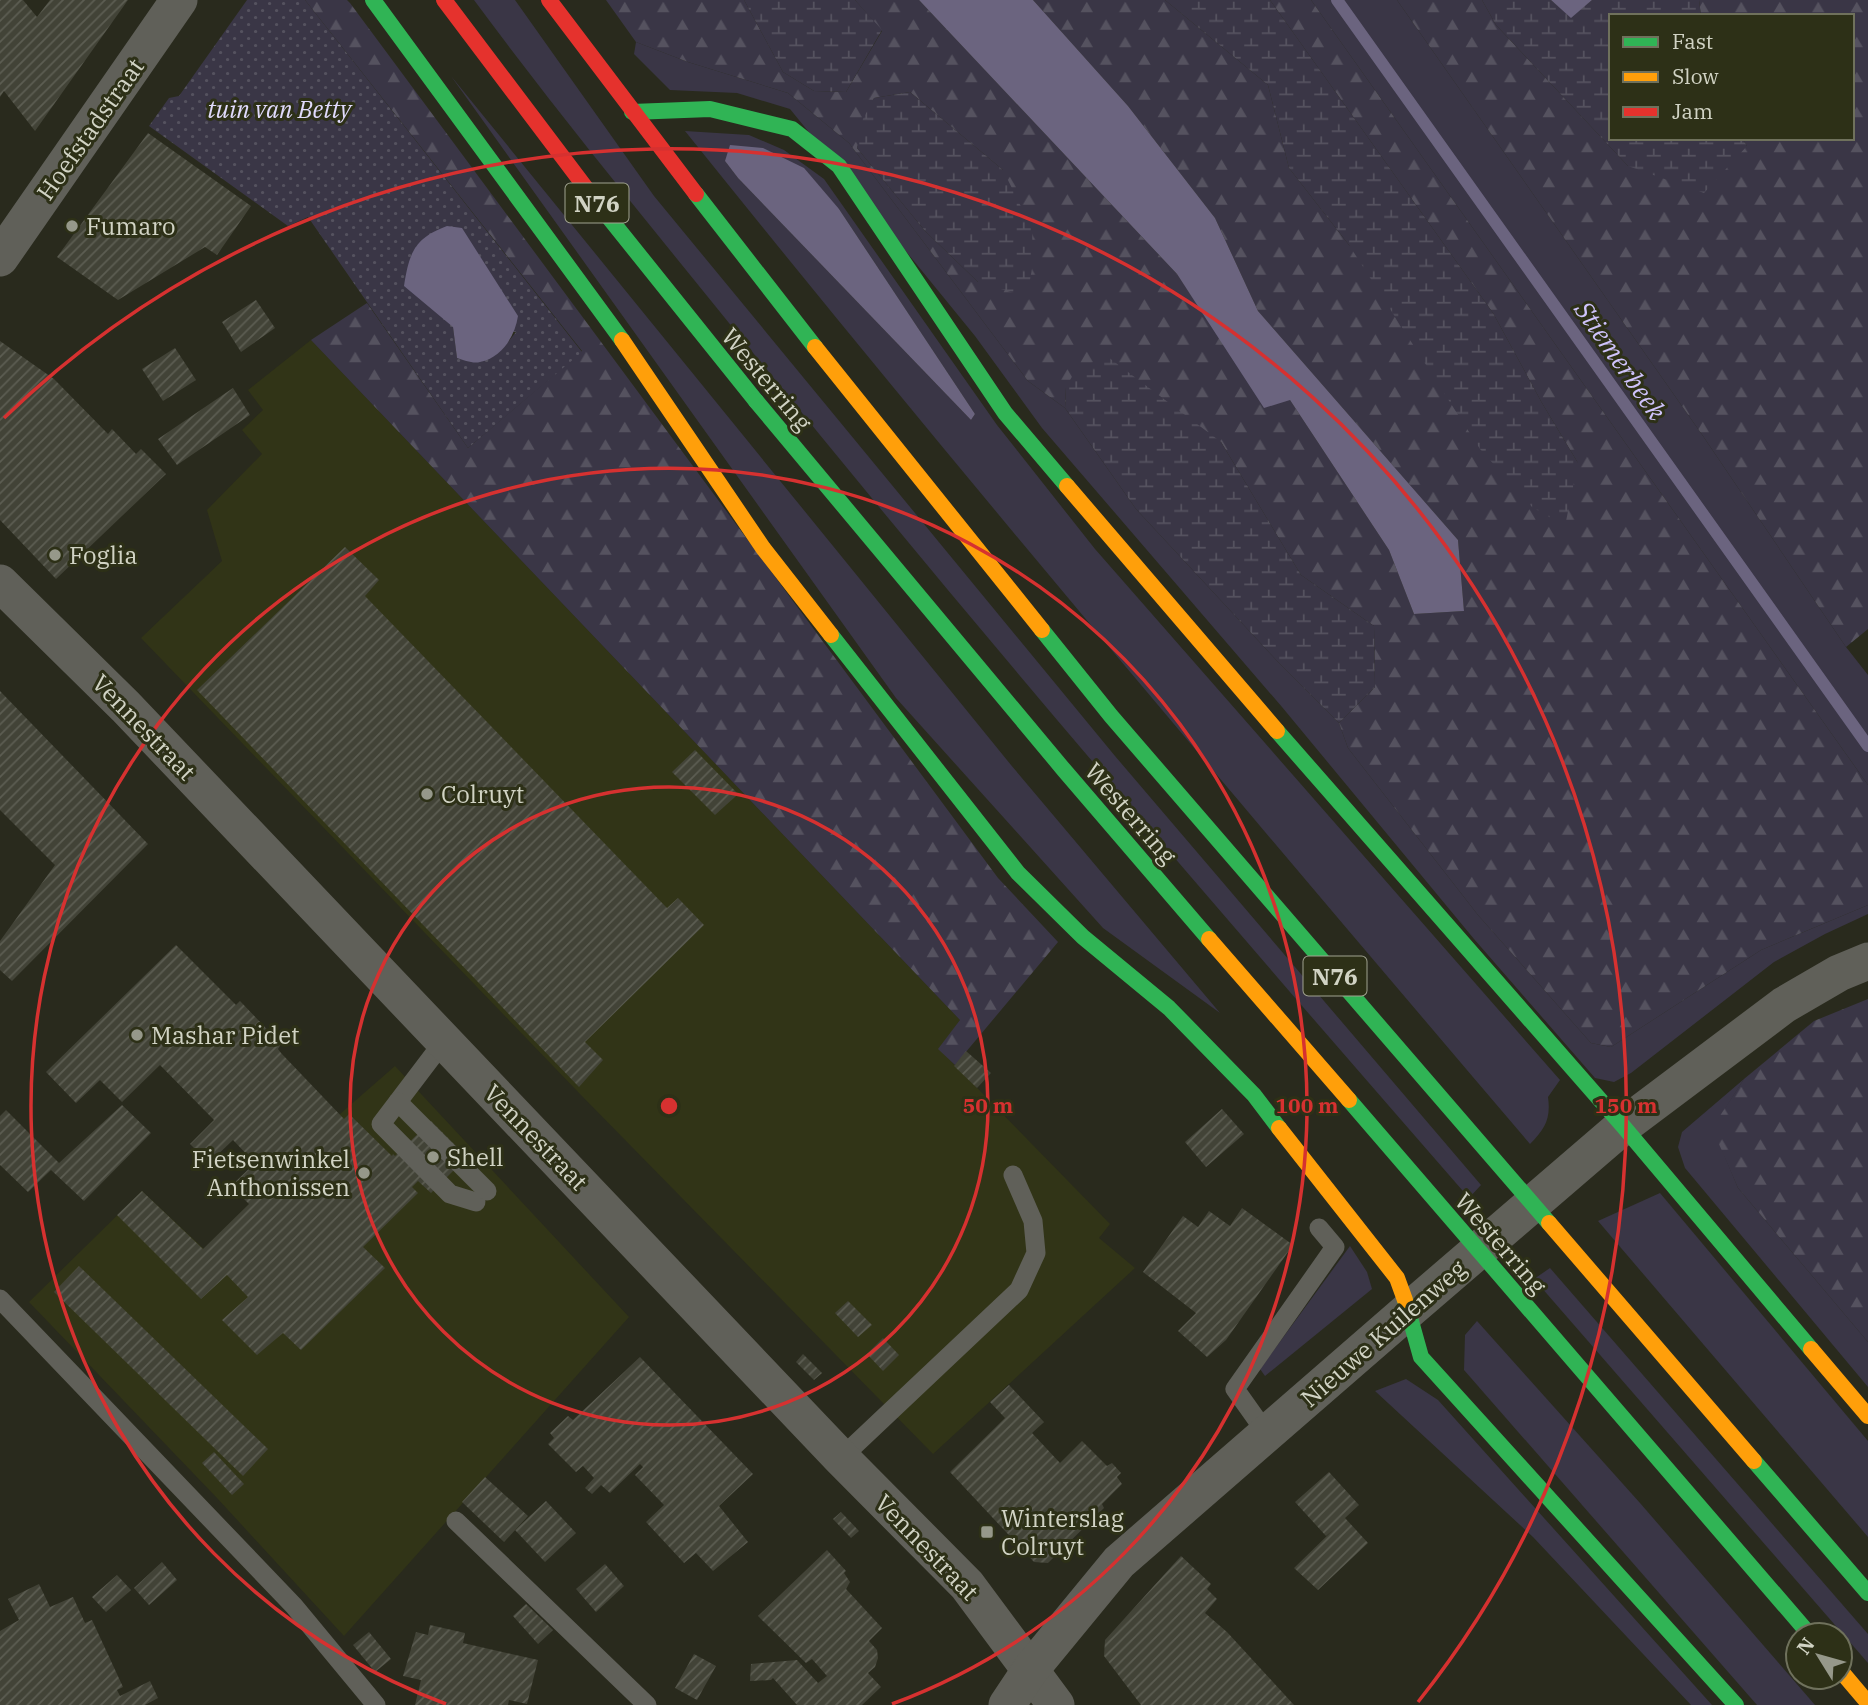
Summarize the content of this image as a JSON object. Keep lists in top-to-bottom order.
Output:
{
  "streets": {
    "highway": ["N76", "Westerring"],
    "street": ["Hoefstadstraat", "Vennestraat", "Nieuwe Kuilenweg"]
  },
  "crossings": [
    ["Vennestraat", "Nieuwe Kuilenweg"]
  ],
  "water": ["Stiemerbeek"],
  "parks": ["tuin van Betty"],
  "places": {
    "other": [
      "Fumaro",
      "Foglia",
      "Colruyt",
      "Mashar Pidet",
      "Shell",
      "Fietsenwinkel Anthonissen"
    ],
    "transit": ["Winterslag Colruyt"]
  },
  "legend": ["Fast", "Slow", "Jam"],
  "north": "top left",
  "rings": ["50 m", "100 m", "150 m"]
}
